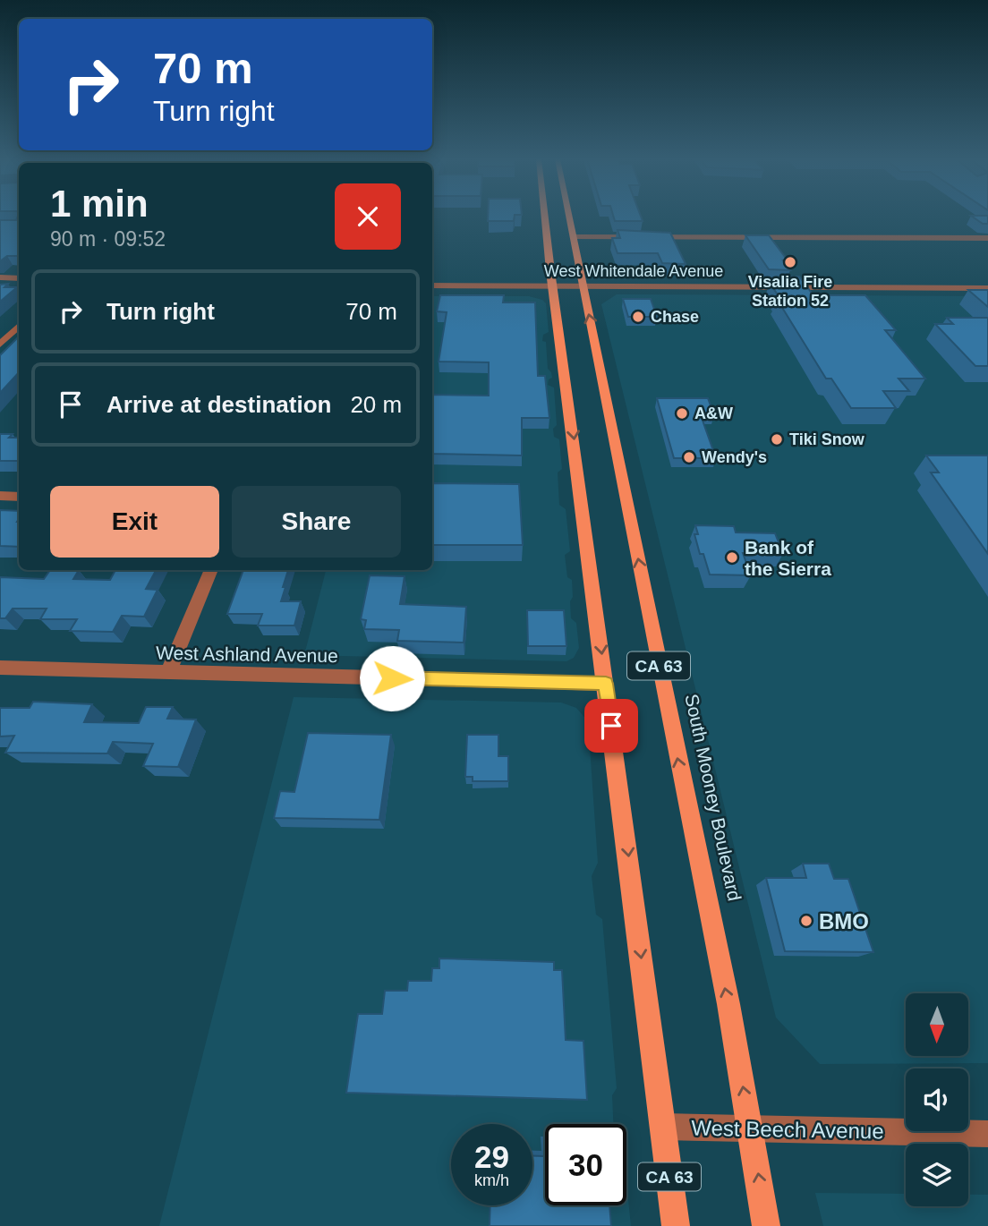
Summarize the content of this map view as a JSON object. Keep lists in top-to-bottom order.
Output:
{
  "streets": {
    "main road": ["CA 63", "South Mooney Boulevard"],
    "street": ["West Whitendale Avenue", "West Ashland Avenue", "West Beech Avenue"]
  },
  "crossings": [
    ["West Whitendale Avenue", "CA 63"],
    ["West Whitendale Avenue", "South Mooney Boulevard"],
    ["West Ashland Avenue", "CA 63"],
    ["CA 63", "West Beech Avenue"],
    ["South Mooney Boulevard", "West Beech Avenue"]
  ],
  "places": [
    "Visalia Fire Station 52",
    "Chase",
    "A&W",
    "Tiki Snow",
    "Wendy's",
    "Bank of the Sierra",
    "BMO"
  ],
  "north": "bottom",
  "page": {
    "turn": ["70 m", "Turn right"],
    "heading": ["1 min", "90 m · 09:52"],
    "list": [
      {
        "name": "Turn right",
        "value": "70 m"
      },
      {
        "name": "Arrive at destination",
        "value": "20 m"
      }
    ],
    "buttons": ["Exit", "Share"],
    "speed": "29 km/h",
    "limit": "30"
  }
}
